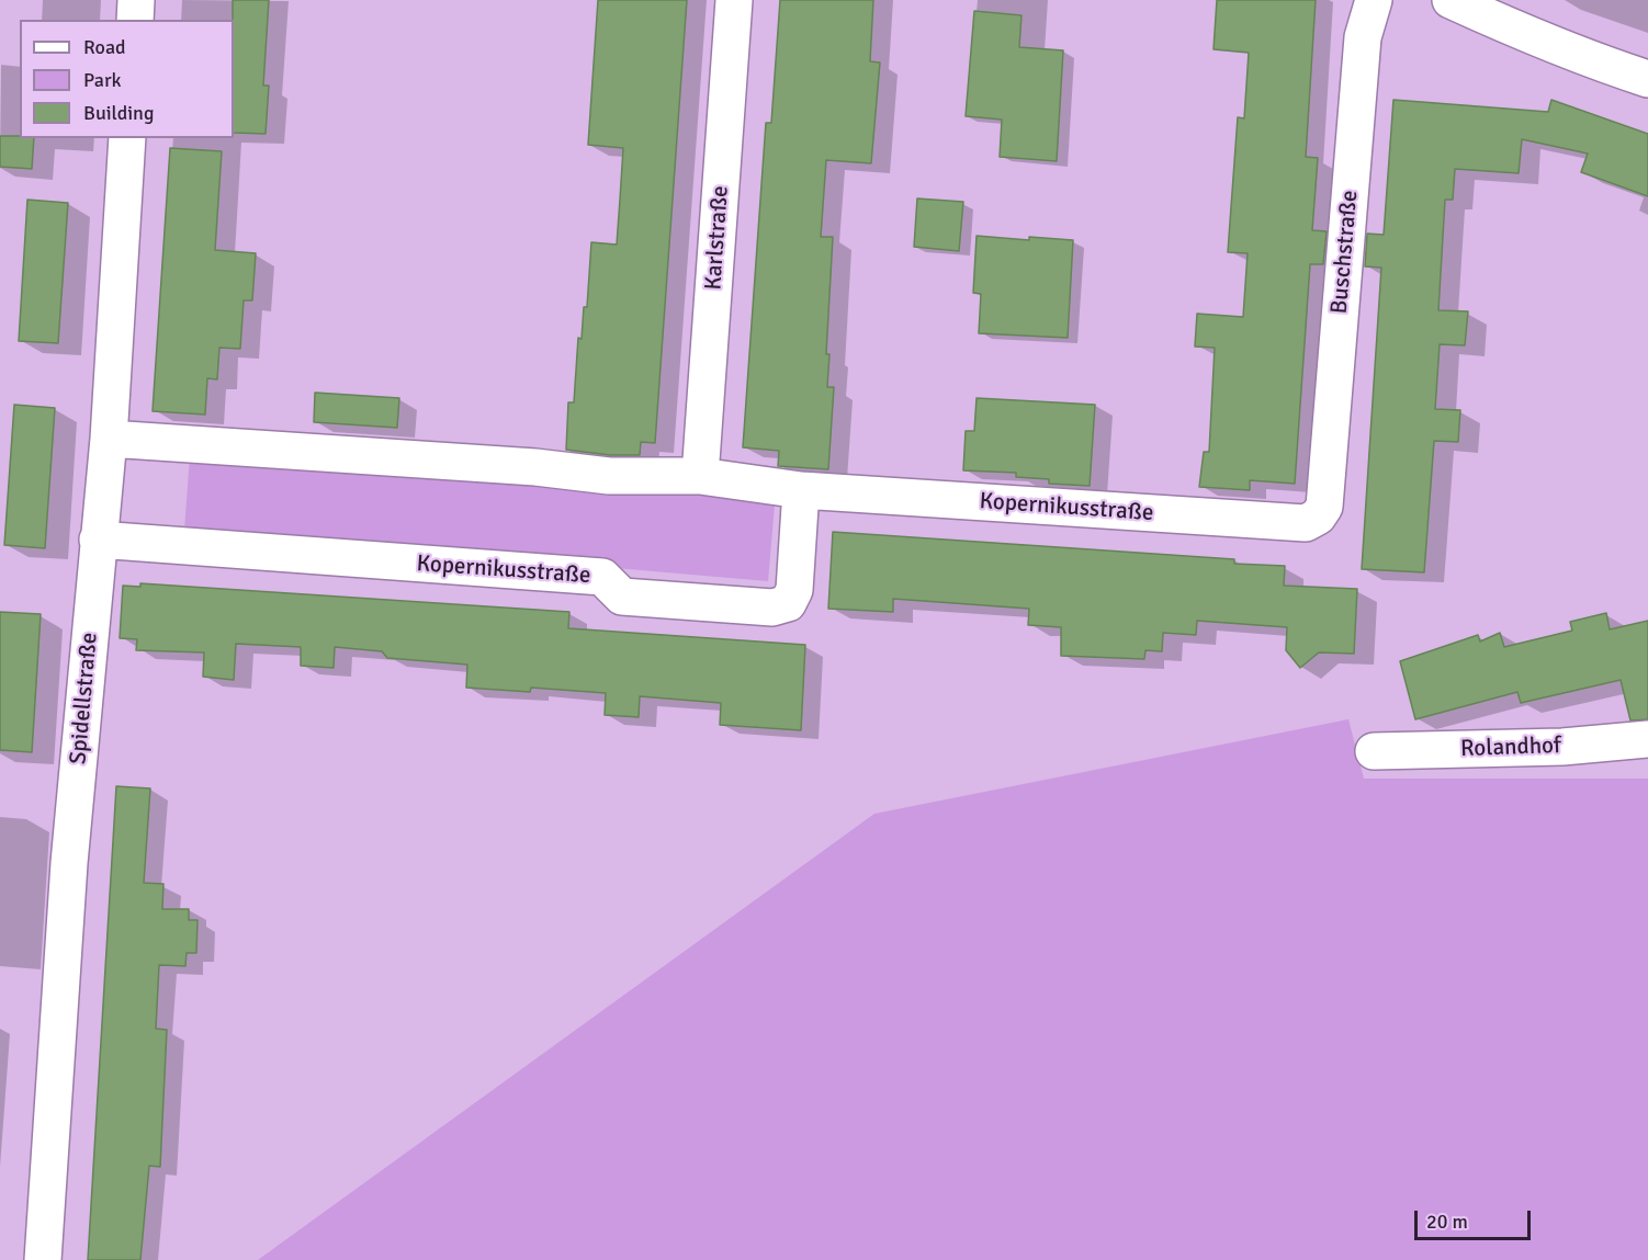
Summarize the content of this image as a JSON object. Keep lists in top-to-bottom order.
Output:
{
  "streets": {
    "street": [
      "Karlstraße",
      "Buschstraße",
      "Kopernikusstraße",
      "Spidellstraße",
      "Rolandhof"
    ]
  },
  "crossings": [
    ["Karlstraße", "Kopernikusstraße"],
    ["Buschstraße", "Kopernikusstraße"],
    ["Kopernikusstraße", "Spidellstraße"]
  ],
  "legend": ["Road", "Park", "Building"],
  "scale_bar": "20 m"
}
